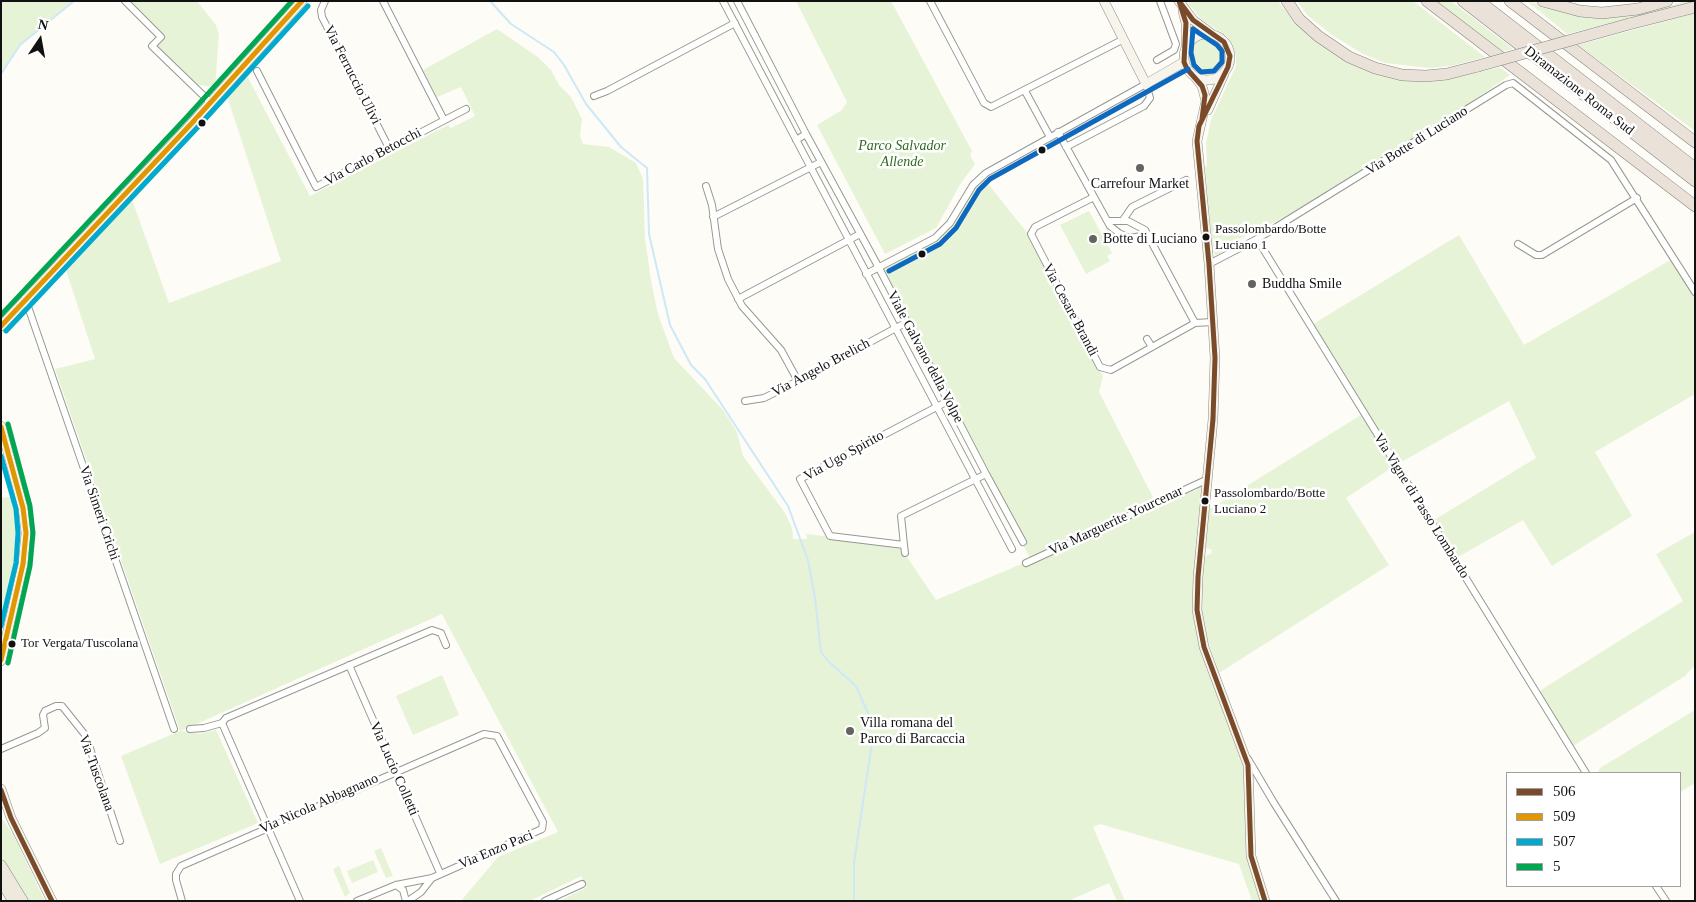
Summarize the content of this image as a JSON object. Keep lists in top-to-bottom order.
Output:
{
  "streets": {
    "highway": ["Diramazione Roma Sud"],
    "street": [
      "Via Ferruccio Ulivi",
      "Via Botte di Luciano",
      "Via Carlo Betocchi",
      "Via Cesare Brandi",
      "Viale Galvano della Volpe",
      "Via Angelo Brelich",
      "Via Ugo Spirito",
      "Via Vigne di Passo Lombardo",
      "Via Simeri Crichi",
      "Via Marguerite Yourcenar",
      "Via Lucio Colletti",
      "Via Tuscolana",
      "Via Nicola Abbagnano",
      "Via Enzo Paci"
    ]
  },
  "crossings": [
    ["Via Ferruccio Ulivi", "Via Carlo Betocchi"],
    ["Via Botte di Luciano", "Via Vigne di Passo Lombardo"],
    ["Viale Galvano della Volpe", "Via Angelo Brelich"],
    ["Viale Galvano della Volpe", "Via Ugo Spirito"],
    ["Via Lucio Colletti", "Via Nicola Abbagnano"],
    ["Via Lucio Colletti", "Via Enzo Paci"],
    ["Via Nicola Abbagnano", "Via Enzo Paci"]
  ],
  "parks": ["Parco Salvador Allende"],
  "places": [
    "Carrefour Market",
    "Passolombardo/Botte Luciano 1",
    "Botte di Luciano",
    "Buddha Smile",
    "Passolombardo/Botte Luciano 2",
    "Tor Vergata/Tuscolana",
    "Villa romana del Parco di Barcaccia"
  ],
  "lines": [
    "transit line 506",
    "transit line 509",
    "transit line 5",
    "transit line 507"
  ],
  "legend": [
    "506",
    "509",
    "507",
    "5"
  ],
  "north": "top"
}
